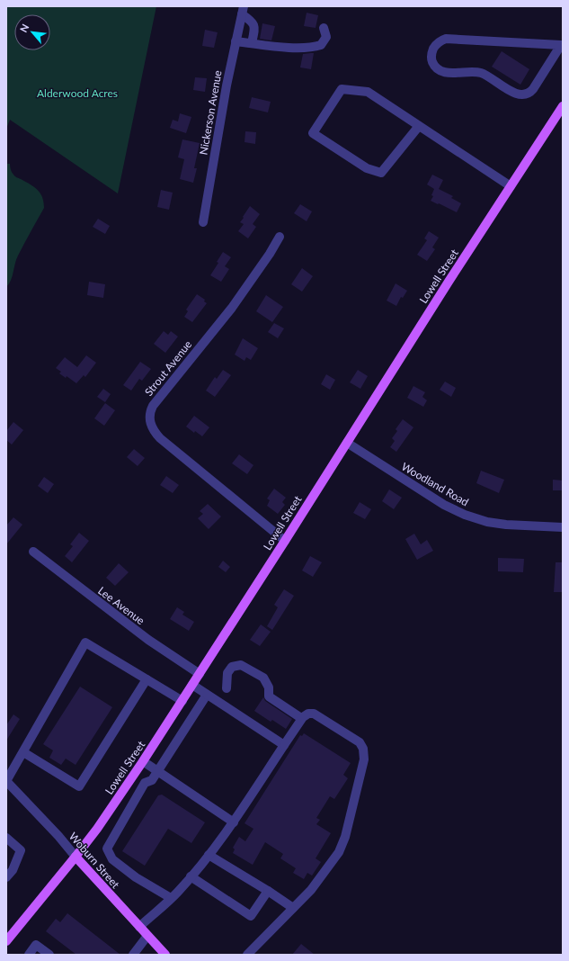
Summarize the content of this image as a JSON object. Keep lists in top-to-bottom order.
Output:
{
  "streets": {
    "main road": ["Lowell Street", "Woburn Street"],
    "street": [
      "Nickerson Avenue",
      "Strout Avenue",
      "Woodland Road",
      "Lee Avenue"
    ]
  },
  "crossings": [
    ["Lowell Street", "Strout Avenue"],
    ["Lowell Street", "Woodland Road"],
    ["Lowell Street", "Lee Avenue"],
    ["Lowell Street", "Woburn Street"]
  ],
  "parks": ["Alderwood Acres"],
  "north": "top left"
}
